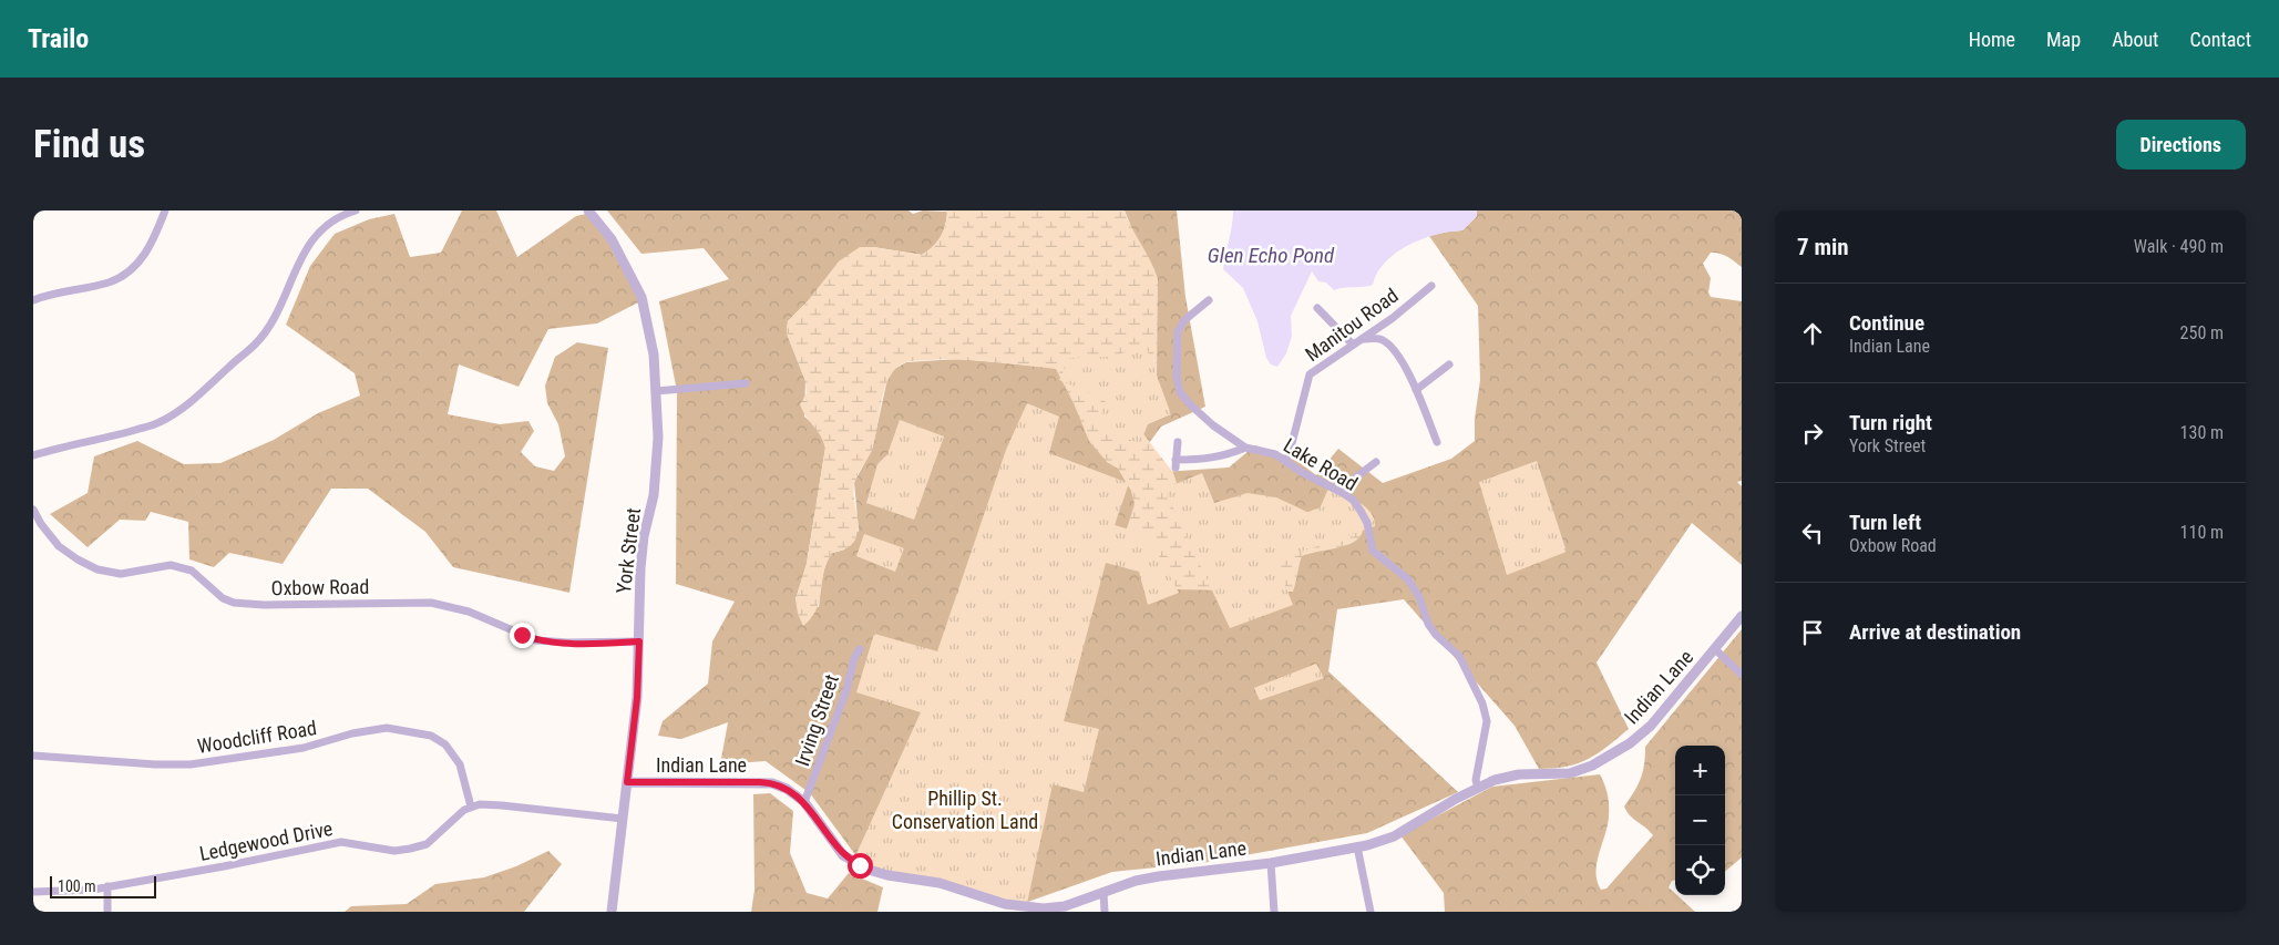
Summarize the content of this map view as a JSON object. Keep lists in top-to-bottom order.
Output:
{
  "streets": {
    "street": [
      "Manitou Road",
      "Lake Road",
      "York Street",
      "Oxbow Road",
      "Indian Lane",
      "Irving Street",
      "Woodcliff Road",
      "Ledgewood Drive"
    ]
  },
  "crossings": [
    ["Manitou Road", "Lake Road"],
    ["Lake Road", "Indian Lane"],
    ["York Street", "Oxbow Road"],
    ["York Street", "Indian Lane"],
    ["Indian Lane", "Irving Street"],
    ["Woodcliff Road", "Ledgewood Drive"]
  ],
  "water": ["Glen Echo Pond"],
  "parks": ["Phillip St. Conservation Land"],
  "scale_bar": "100 m",
  "page": {
    "header": "Trailo",
    "nav": [
      "Home",
      "Map",
      "About",
      "Contact"
    ],
    "buttons": "Directions",
    "title": "Find us",
    "heading": ["7 min", "Walk · 490 m"],
    "list": [
      ["Continue", "Indian Lane", "250 m"],
      ["Turn right", "York Street", "130 m"],
      ["Turn left", "Oxbow Road", "110 m"],
      "Arrive at destination"
    ],
    "map_buttons": ["+", "−"],
    "scale": "100 m"
  }
}
